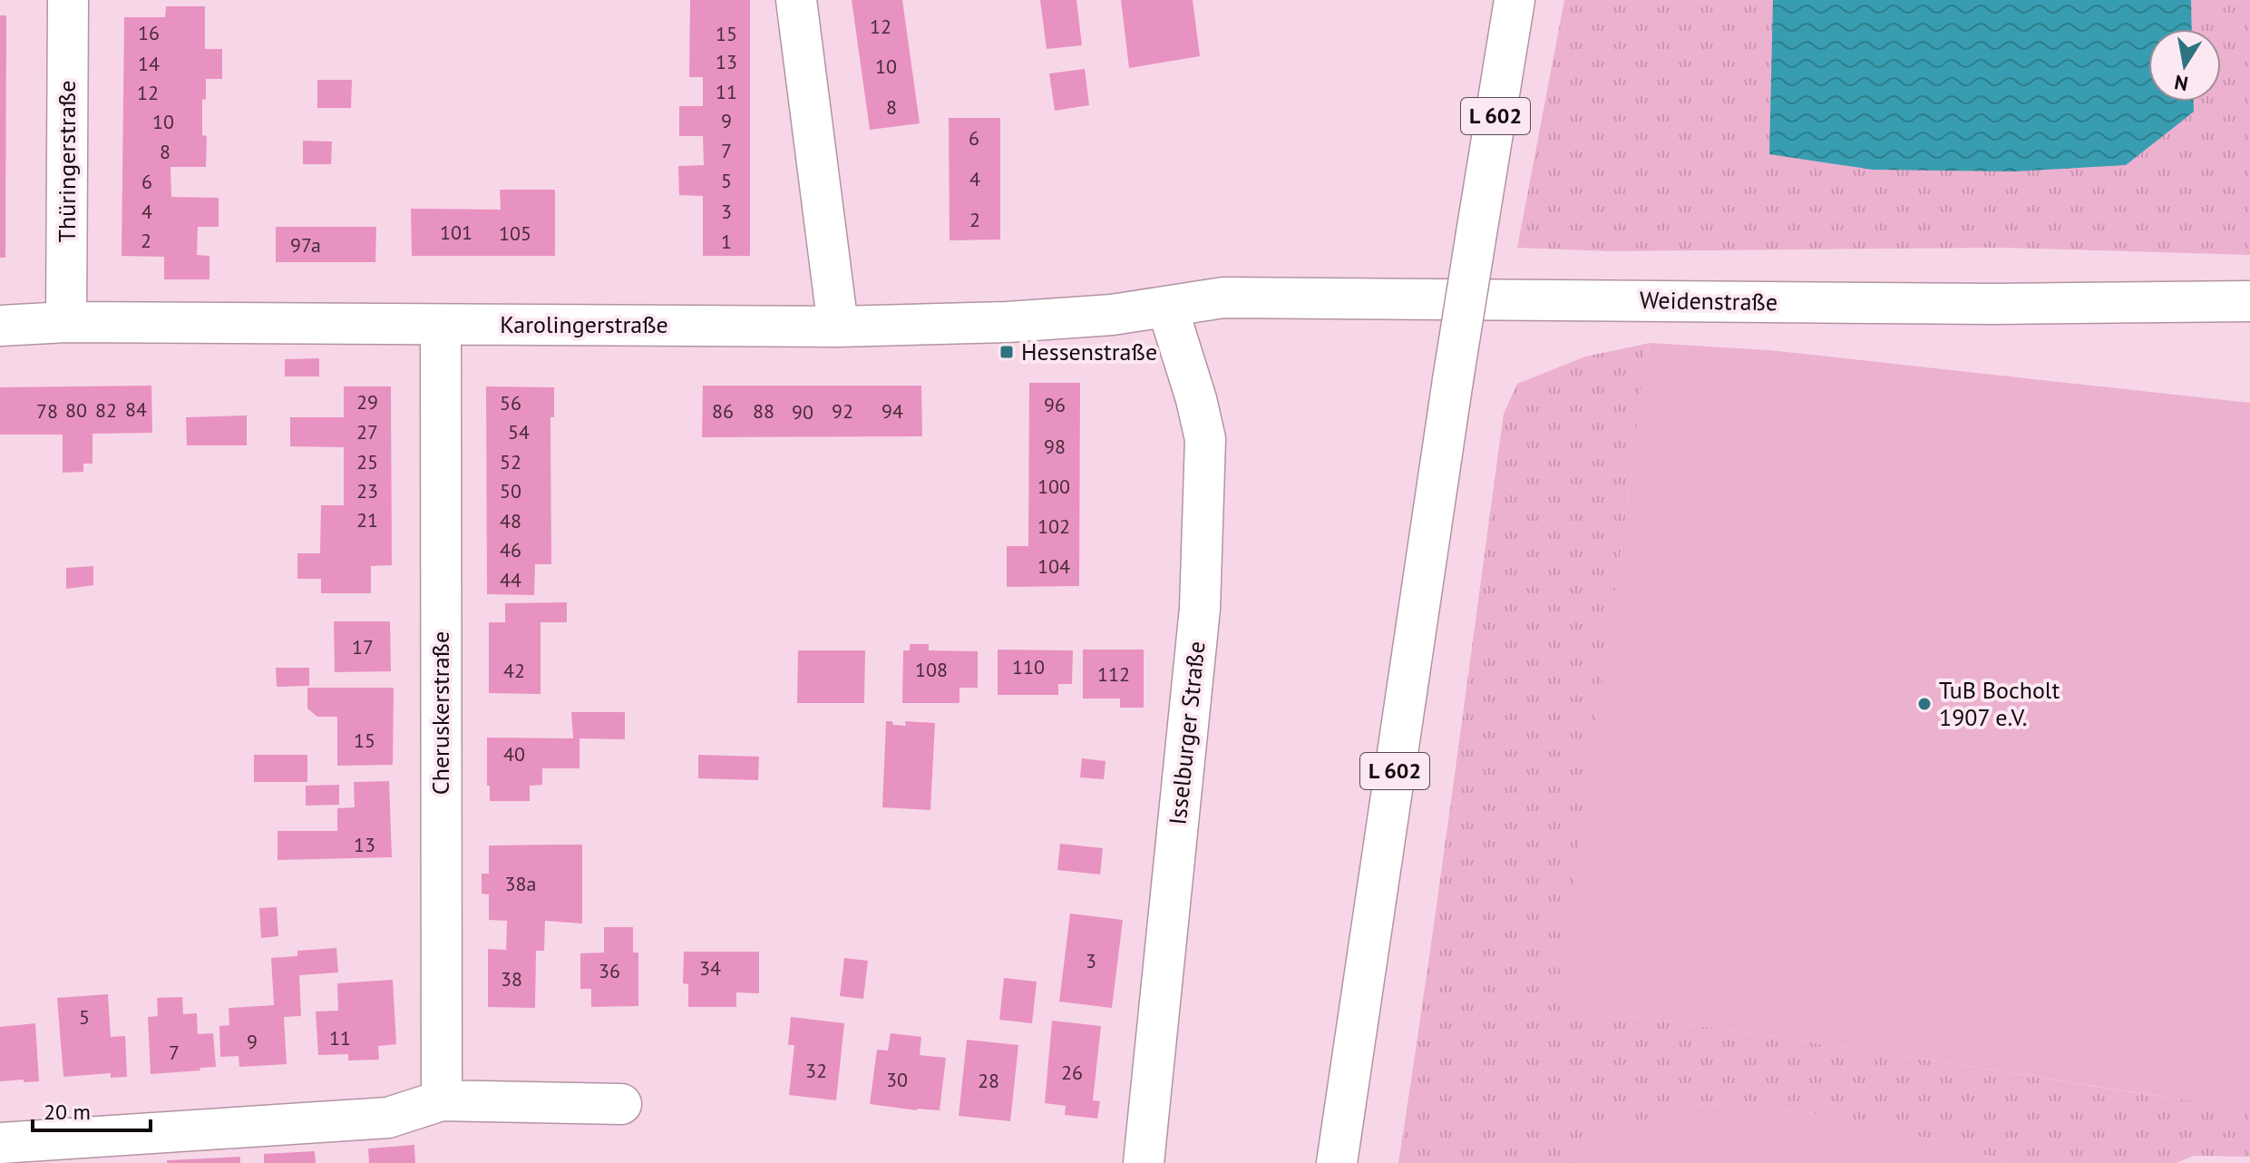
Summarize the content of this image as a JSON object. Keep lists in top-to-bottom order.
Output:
{
  "streets": {
    "street": [
      "L 602",
      "Thüringerstraße",
      "Weidenstraße",
      "Karolingerstraße",
      "Cheruskerstraße",
      "Isselburger Straße"
    ]
  },
  "crossings": [
    ["Thüringerstraße", "Karolingerstraße"],
    ["Weidenstraße", "Karolingerstraße"],
    ["Weidenstraße", "Isselburger Straße"],
    ["Karolingerstraße", "Cheruskerstraße"],
    ["Karolingerstraße", "Isselburger Straße"]
  ],
  "places": {
    "transit": ["Hessenstraße"],
    "other": ["TuB Bocholt 1907 e.V."]
  },
  "house_numbers": [
    "12",
    "16",
    "15",
    "13",
    "14",
    "10",
    "11",
    "12",
    "8",
    "9",
    "10",
    "6",
    "7",
    "8",
    "4",
    "5",
    "6",
    "4",
    "3",
    "2",
    "101",
    "105",
    "2",
    "1",
    "97a",
    "29",
    "56",
    "96",
    "84",
    "80",
    "82",
    "78",
    "86",
    "88",
    "92",
    "94",
    "90",
    "27",
    "54",
    "98",
    "25",
    "52",
    "100",
    "23",
    "50",
    "21",
    "48",
    "102",
    "46",
    "104",
    "44",
    "17",
    "110",
    "108",
    "42",
    "112",
    "15",
    "40",
    "13",
    "38a",
    "3",
    "34",
    "36",
    "38",
    "5",
    "11",
    "9",
    "7",
    "32",
    "26",
    "30",
    "28"
  ],
  "scale_bar": "20 m",
  "north": "bottom"
}
